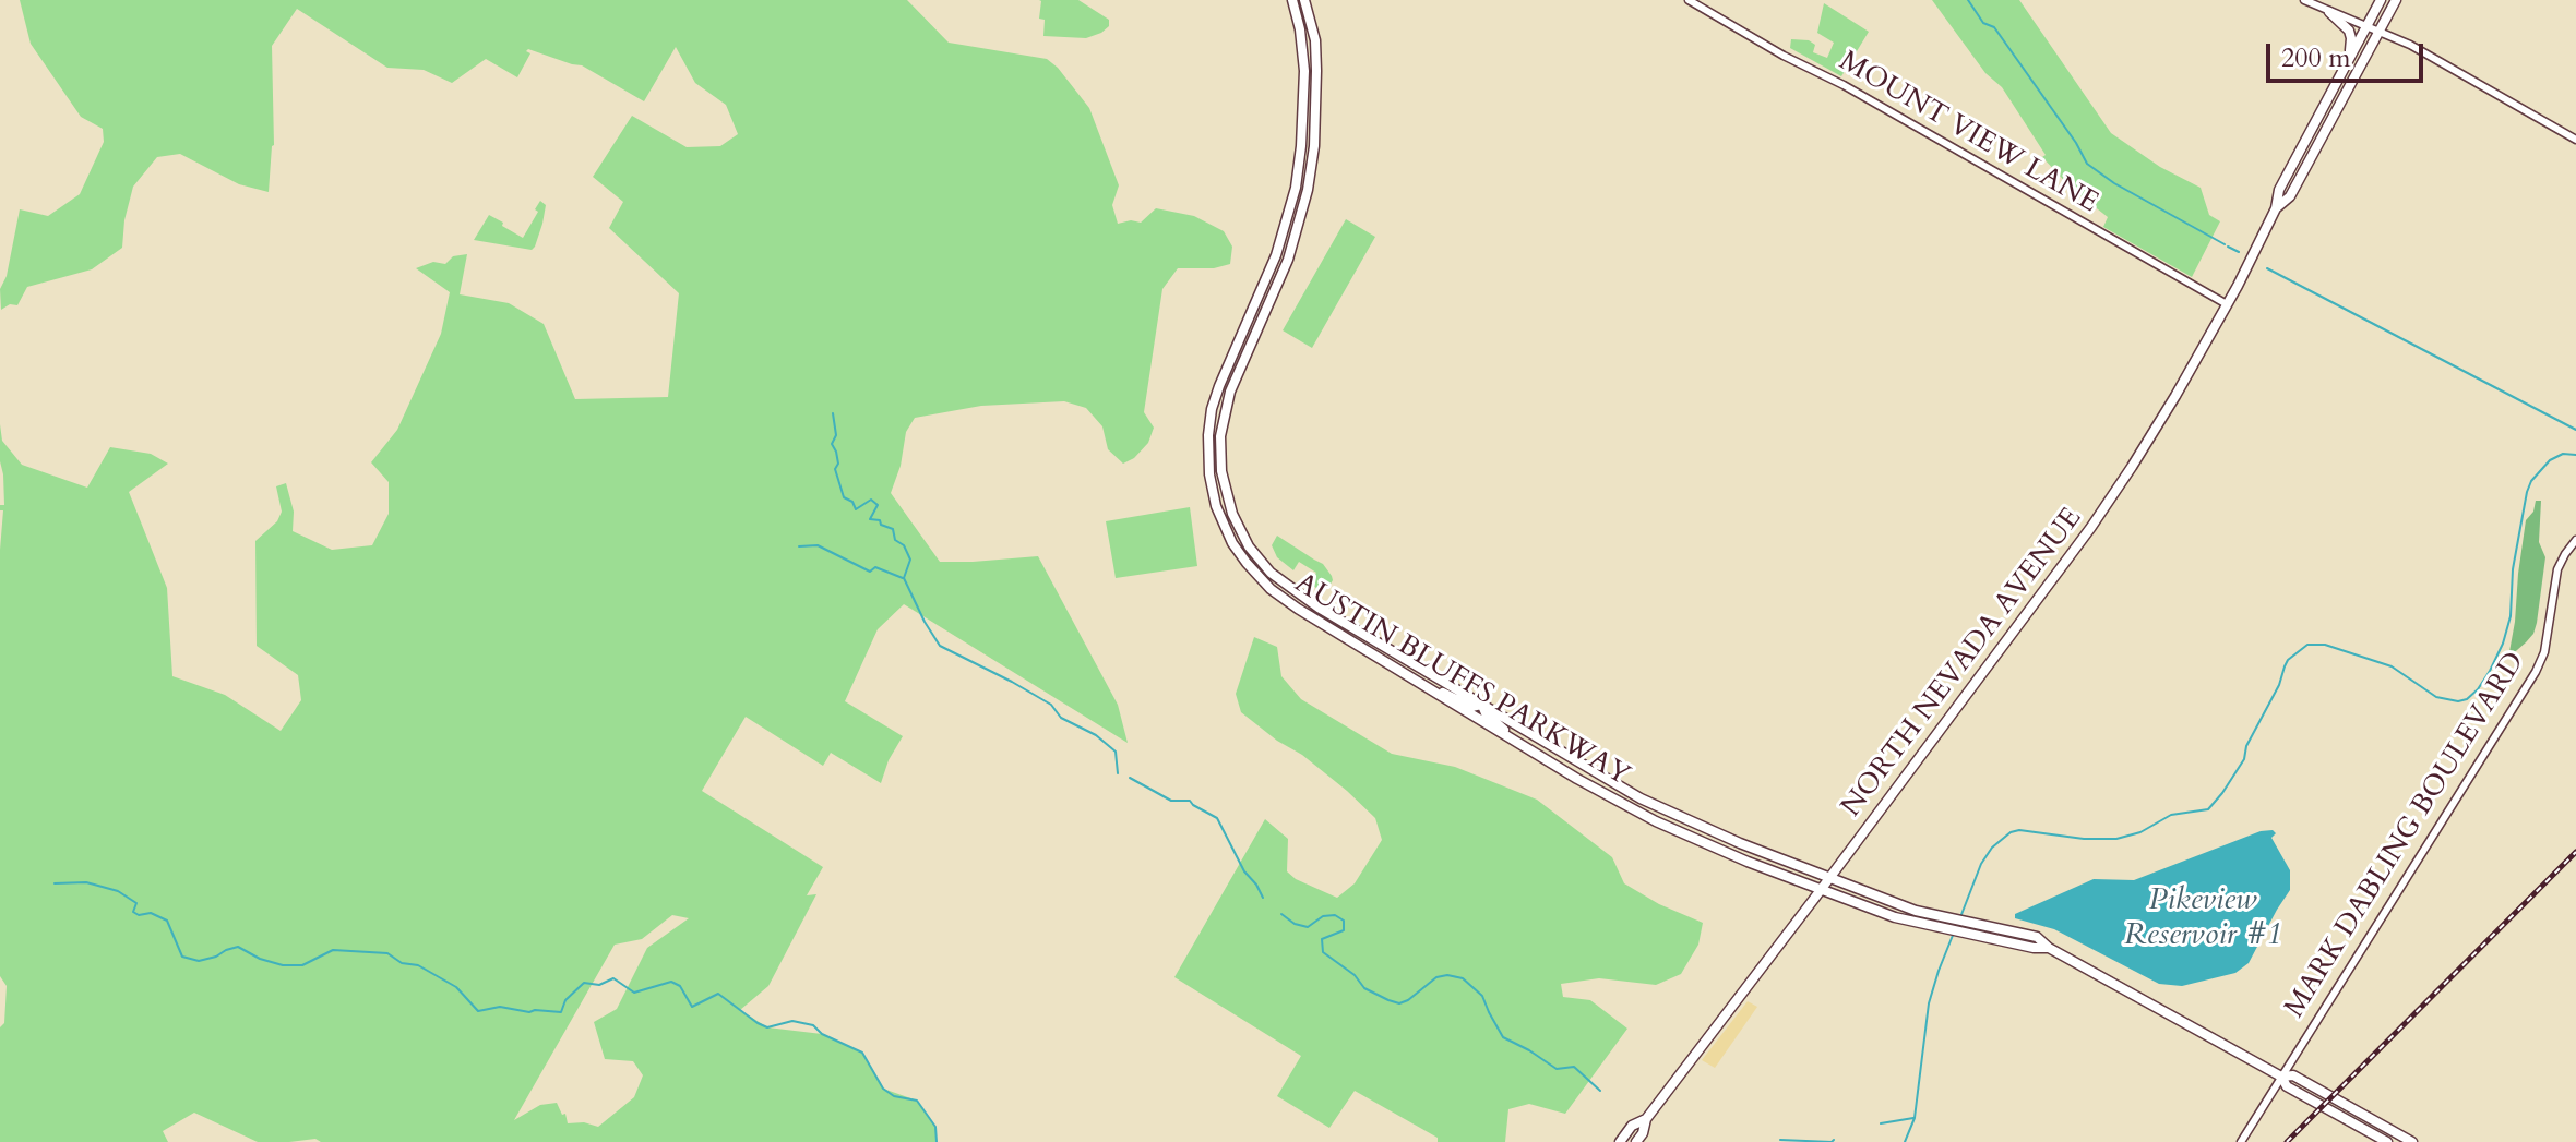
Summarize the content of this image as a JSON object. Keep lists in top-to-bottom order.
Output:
{
  "streets": {
    "main road": ["NORTH NEVADA AVENUE", "AUSTIN BLUFFS PARKWAY"],
    "street": ["MOUNT VIEW LANE", "MARK DABLING BOULEVARD"]
  },
  "crossings": [
    ["MOUNT VIEW LANE", "NORTH NEVADA AVENUE"],
    ["NORTH NEVADA AVENUE", "AUSTIN BLUFFS PARKWAY"]
  ],
  "water": ["Pikeview Reservoir #1"],
  "scale_bar": "200 m"
}
